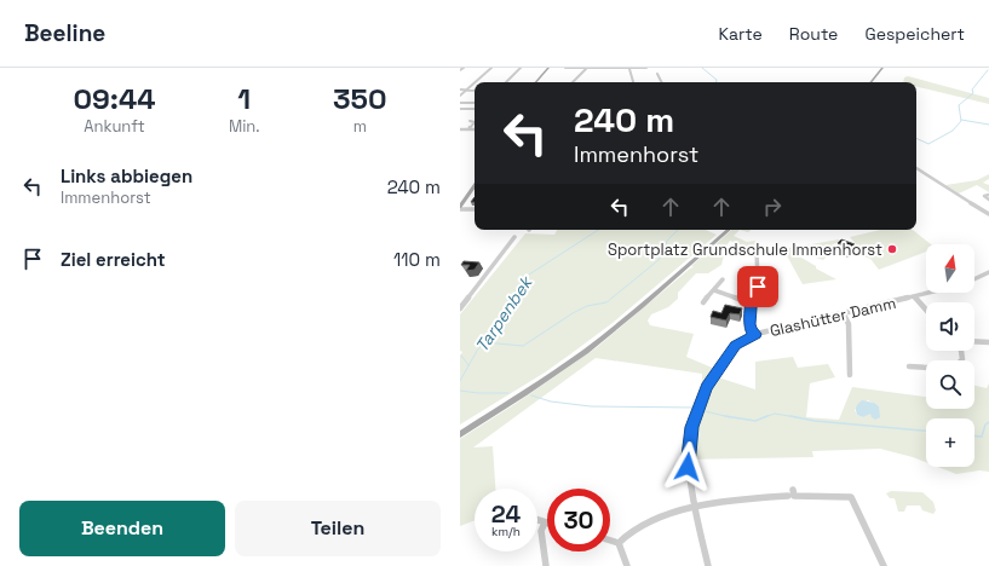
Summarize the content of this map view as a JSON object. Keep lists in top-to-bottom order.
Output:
{
  "streets": {
    "street": ["Glashütter Damm"]
  },
  "water": ["Tarpenbek"],
  "places": ["Sportplatz Grundschule Immenhorst"],
  "north": "top",
  "page": {
    "header": "Beeline",
    "nav": ["Karte", "Route", "Gespeichert"],
    "eta": [
      "09:44",
      "Ankunft",
      "1",
      "Min.",
      "350",
      "m"
    ],
    "turn": ["240 m", "Immenhorst"],
    "list": [
      {
        "name": "Links abbiegen",
        "note": "Immenhorst",
        "value": "240 m"
      },
      {
        "name": "Ziel erreicht",
        "value": "110 m"
      }
    ],
    "map_buttons": "+",
    "speed": "24 km/h",
    "limit": "30",
    "buttons": ["Beenden", "Teilen"]
  }
}
